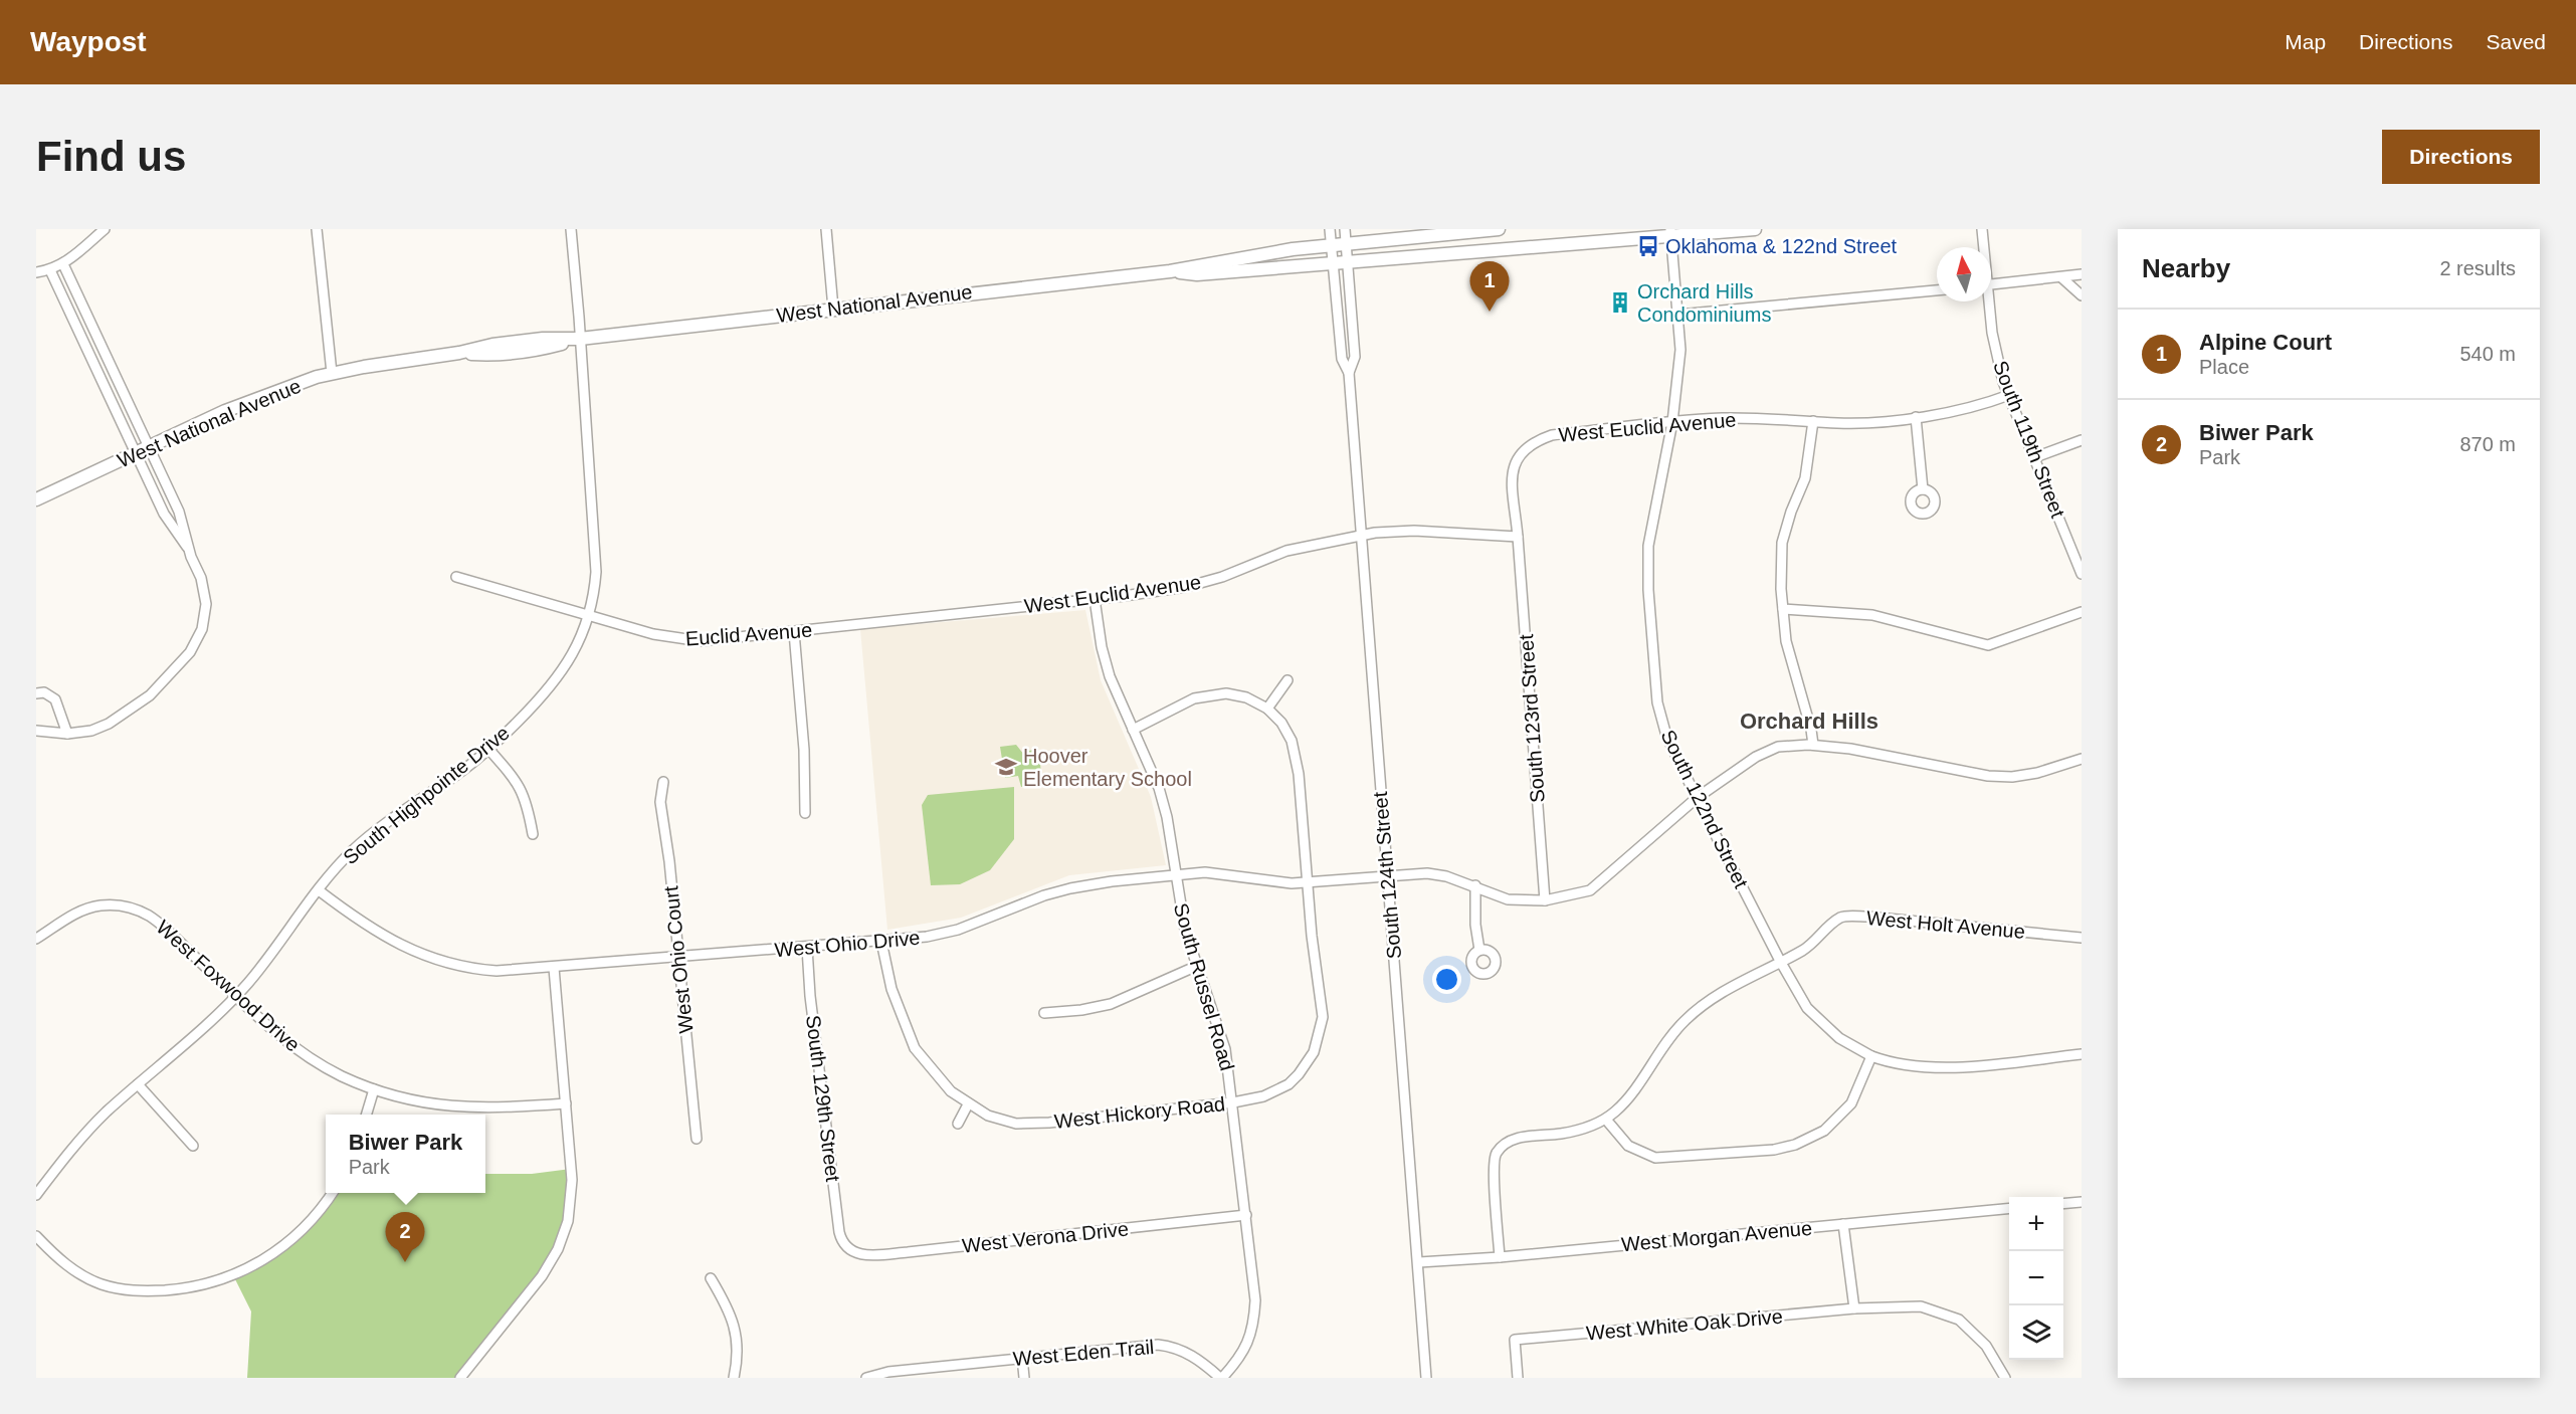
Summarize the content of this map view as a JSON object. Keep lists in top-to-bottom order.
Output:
{
  "streets": {
    "main road": ["West National Avenue"],
    "street": [
      "West Euclid Avenue",
      "South 119th Street",
      "Euclid Avenue",
      "South 123rd Street",
      "South Highpointe Drive",
      "South 122nd Street",
      "South 124th Street",
      "West Holt Avenue",
      "West Ohio Drive",
      "West Ohio Court",
      "West Foxwood Drive",
      "South Russel Road",
      "South 129th Street",
      "West Hickory Road",
      "West Morgan Avenue",
      "West Verona Drive",
      "West White Oak Drive",
      "West Eden Trail"
    ]
  },
  "crossings": [
    ["West National Avenue", "South Highpointe Drive"],
    ["West National Avenue", "South 122nd Street"],
    ["West National Avenue", "South 124th Street"],
    ["West Euclid Avenue", "South 119th Street"],
    ["West Euclid Avenue", "Euclid Avenue"],
    ["West Euclid Avenue", "South 123rd Street"],
    ["West Euclid Avenue", "South 122nd Street"],
    ["West Euclid Avenue", "South 124th Street"],
    ["West Euclid Avenue", "South Russel Road"],
    ["Euclid Avenue", "South Highpointe Drive"],
    ["South 123rd Street", "West Ohio Drive"],
    ["South Highpointe Drive", "West Ohio Drive"],
    ["South Highpointe Drive", "West Foxwood Drive"],
    ["South 122nd Street", "West Holt Avenue"],
    ["South 122nd Street", "West Ohio Drive"],
    ["South 124th Street", "West Ohio Drive"],
    ["South 124th Street", "West Morgan Avenue"],
    ["West Holt Avenue", "West Morgan Avenue"],
    ["West Ohio Drive", "West Ohio Court"],
    ["West Ohio Drive", "South Russel Road"],
    ["West Ohio Drive", "South 129th Street"],
    ["West Ohio Drive", "West Hickory Road"],
    ["South Russel Road", "West Hickory Road"],
    ["South Russel Road", "West Verona Drive"],
    ["South Russel Road", "West Eden Trail"],
    ["South 129th Street", "West Verona Drive"]
  ],
  "districts": ["Orchard Hills"],
  "places": {
    "bus stop": ["Oklahoma & 122nd Street"],
    "building": ["Orchard Hills Condominiums"],
    "school or university": ["Hoover Elementary School"]
  },
  "north": "top",
  "page": {
    "header": "Waypost",
    "nav": ["Map", "Directions", "Saved"],
    "buttons": "Directions",
    "title": "Find us",
    "heading": ["Nearby", "2 results"],
    "pins": ["1", "2"],
    "list": [
      {
        "mark": "1",
        "name": "Alpine Court",
        "note": "Place",
        "value": "540 m"
      },
      {
        "mark": "2",
        "name": "Biwer Park",
        "note": "Park",
        "value": "870 m"
      }
    ],
    "popup": ["Biwer Park", "Park"],
    "map_buttons": ["+", "−"]
  }
}
